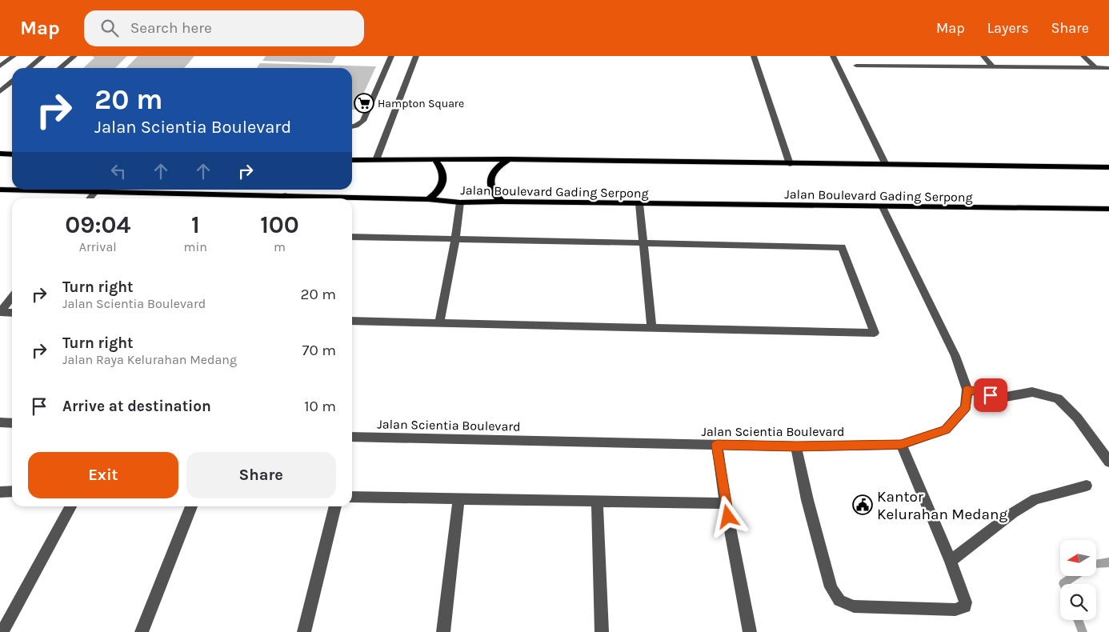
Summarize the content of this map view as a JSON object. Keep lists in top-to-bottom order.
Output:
{
  "streets": {
    "main road": ["Jalan Boulevard Gading Serpong"],
    "street": ["Jalan Scientia Boulevard"]
  },
  "crossings": [
    ["Jalan Boulevard Gading Serpong", "Jalan Scientia Boulevard"]
  ],
  "places": {
    "supermarket": ["Hampton Square"],
    "public building": ["Kantor Kelurahan Medang"]
  },
  "north": "left",
  "page": {
    "header": "Map",
    "search": "Search here",
    "nav": ["Map", "Layers", "Share"],
    "turn": ["20 m", "Jalan Scientia Boulevard"],
    "eta": [
      "09:04",
      "Arrival",
      "1",
      "min",
      "100",
      "m"
    ],
    "list": [
      {
        "name": "Turn right",
        "note": "Jalan Scientia Boulevard",
        "value": "20 m"
      },
      {
        "name": "Turn right",
        "note": "Jalan Raya Kelurahan Medang",
        "value": "70 m"
      },
      {
        "name": "Arrive at destination",
        "value": "10 m"
      }
    ],
    "buttons": ["Exit", "Share"]
  }
}
